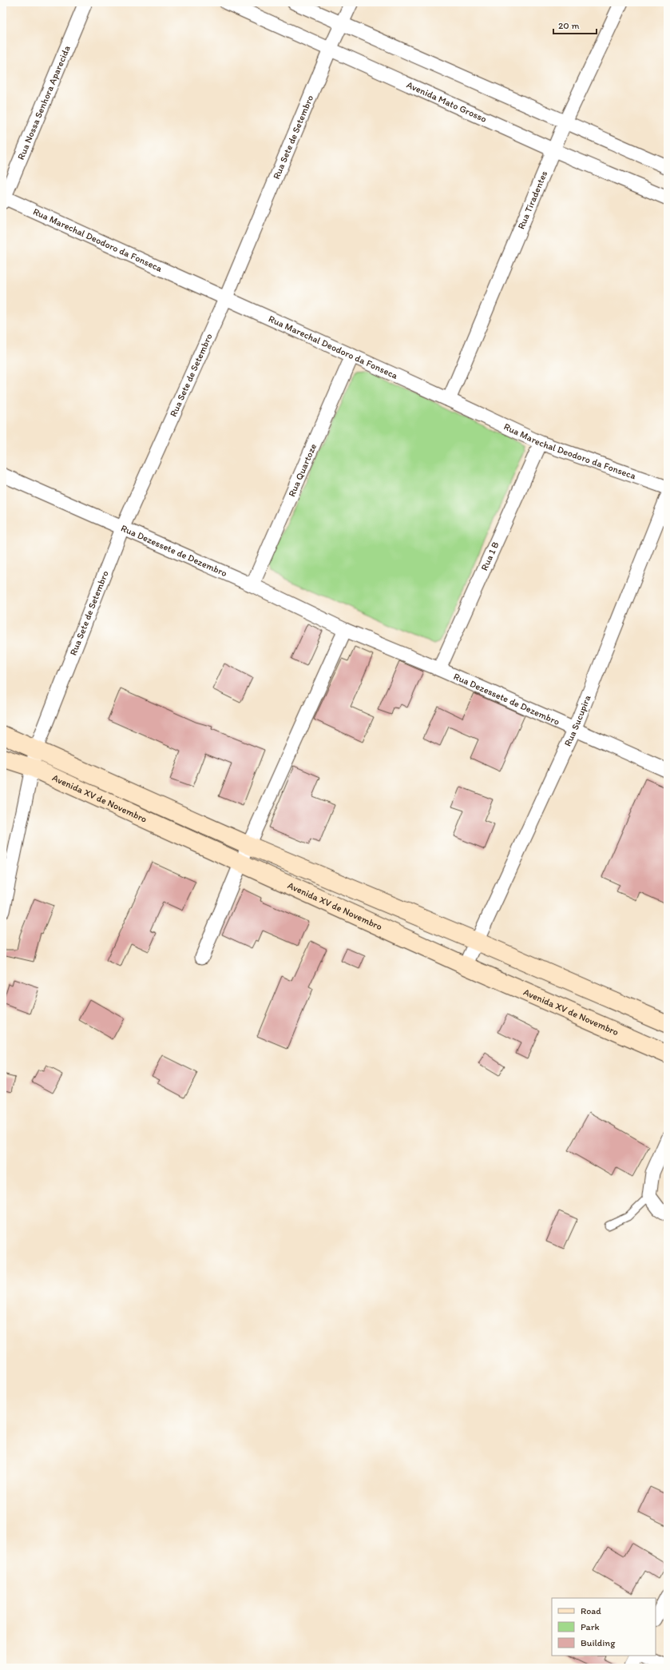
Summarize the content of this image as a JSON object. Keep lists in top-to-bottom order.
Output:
{
  "streets": {
    "main road": ["Avenida XV de Novembro"],
    "street": [
      "Avenida Mato Grosso",
      "Rua Nossa Senhora Aparecida",
      "Rua Sete de Setembro",
      "Rua Tiradentes",
      "Rua Marechal Deodoro da Fonseca",
      "Rua Quartoze",
      "Rua Dezessete de Dezembro",
      "Rua 1 B",
      "Rua Sucupira"
    ]
  },
  "crossings": [
    ["Avenida Mato Grosso", "Rua Sete de Setembro"],
    ["Avenida Mato Grosso", "Rua Tiradentes"],
    ["Rua Nossa Senhora Aparecida", "Rua Marechal Deodoro da Fonseca"],
    ["Rua Sete de Setembro", "Rua Marechal Deodoro da Fonseca"],
    ["Rua Sete de Setembro", "Rua Dezessete de Dezembro"],
    ["Rua Sete de Setembro", "Avenida XV de Novembro"],
    ["Rua Tiradentes", "Rua Marechal Deodoro da Fonseca"],
    ["Rua Marechal Deodoro da Fonseca", "Rua Quartoze"],
    ["Rua Marechal Deodoro da Fonseca", "Rua 1 B"],
    ["Rua Quartoze", "Rua Dezessete de Dezembro"],
    ["Rua Dezessete de Dezembro", "Rua 1 B"],
    ["Rua Dezessete de Dezembro", "Rua Sucupira"],
    ["Rua Sucupira", "Avenida XV de Novembro"]
  ],
  "legend": ["Road", "Park", "Building"],
  "scale_bar": "20 m"
}
